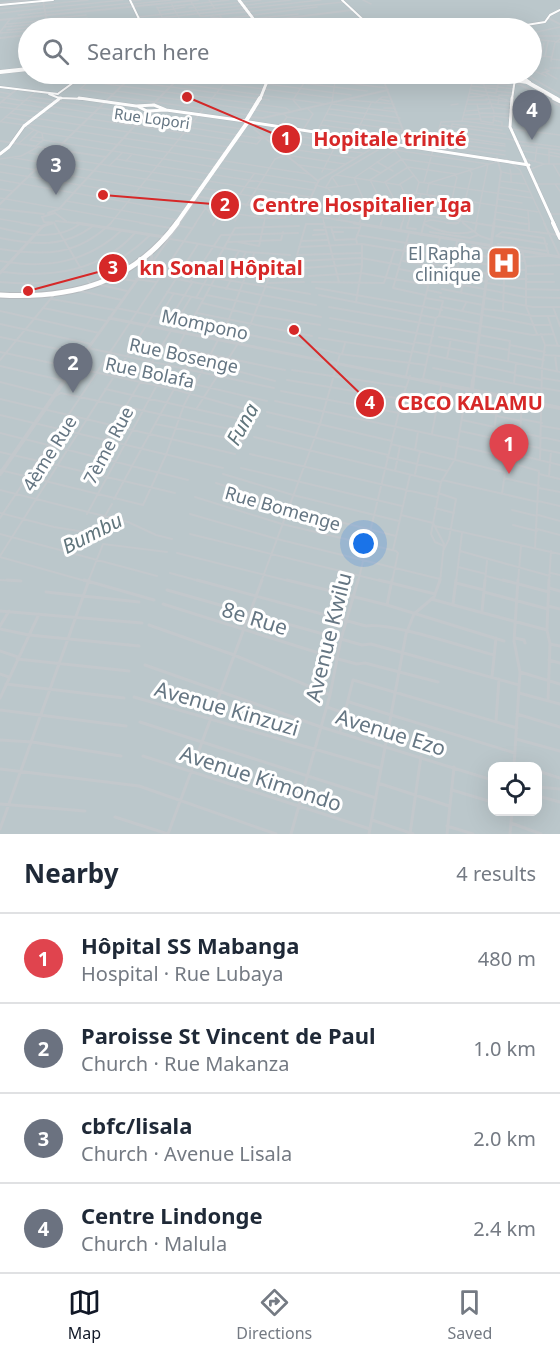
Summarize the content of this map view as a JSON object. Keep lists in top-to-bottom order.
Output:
{
  "streets": {
    "street": [
      "Rue Lopori",
      "Mompono",
      "Rue Bosenge",
      "Rue Bolafa",
      "7ème Rue",
      "4ème Rue",
      "Rue Bomenge",
      "8e Rue",
      "Avenue Kwilu",
      "Avenue Kinzuzi",
      "Avenue Ezo",
      "Avenue Kimondo"
    ]
  },
  "crossings": [
    ["Mompono", "7ème Rue"],
    ["Mompono", "4ème Rue"],
    ["Rue Bosenge", "7ème Rue"],
    ["Rue Bosenge", "4ème Rue"],
    ["Rue Bolafa", "7ème Rue"],
    ["Rue Bolafa", "4ème Rue"],
    ["Rue Bomenge", "Avenue Kwilu"],
    ["8e Rue", "Avenue Kwilu"],
    ["Avenue Kwilu", "Avenue Kinzuzi"],
    ["Avenue Kwilu", "Avenue Ezo"],
    ["Avenue Kwilu", "Avenue Kimondo"]
  ],
  "water": ["Funa", "Bumbu"],
  "places": {
    "other": [
      "Hopitale trinité",
      "Centre Hospitalier Iga",
      "kn Sonal Hôpital",
      "CBCO KALAMU"
    ],
    "hospital": ["El Rapha clinique"]
  },
  "page": {
    "search": "Search here",
    "pins": [
      "4",
      "3",
      "2",
      "1"
    ],
    "heading": ["Nearby", "4 results"],
    "list": [
      {
        "mark": "1",
        "name": "Hôpital SS Mabanga",
        "note": "Hospital · Rue Lubaya",
        "value": "480 m"
      },
      {
        "mark": "2",
        "name": "Paroisse St Vincent de Paul",
        "note": "Church · Rue Makanza",
        "value": "1.0 km"
      },
      {
        "mark": "3",
        "name": "cbfc/lisala",
        "note": "Church · Avenue Lisala",
        "value": "2.0 km"
      },
      {
        "mark": "4",
        "name": "Centre Lindonge",
        "note": "Church · Malula",
        "value": "2.4 km"
      }
    ],
    "nav": ["Map", "Directions", "Saved"]
  }
}
